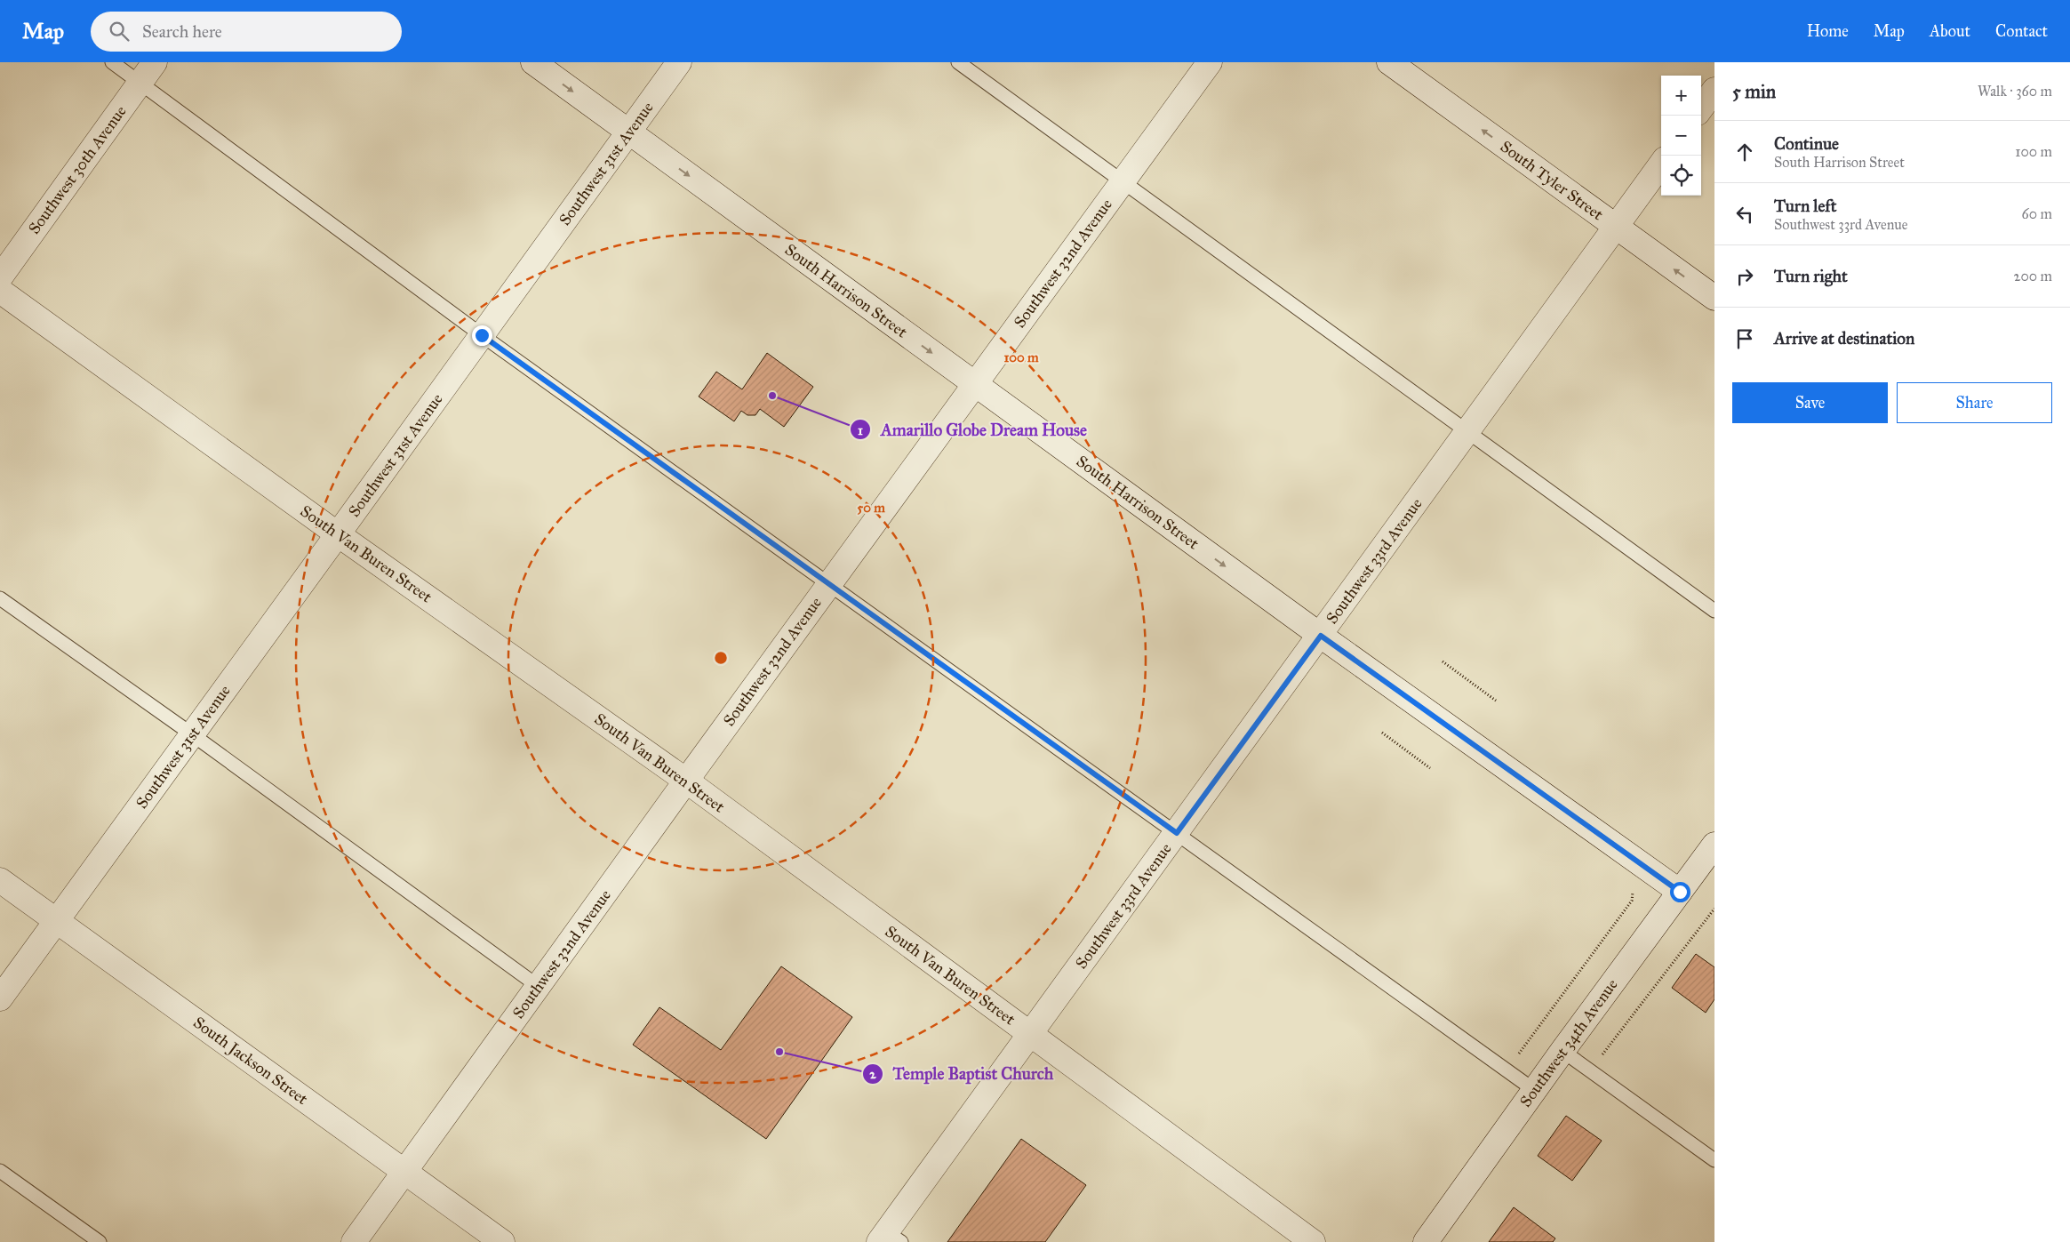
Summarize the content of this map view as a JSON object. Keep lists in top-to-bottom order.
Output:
{
  "streets": {
    "street": [
      "Southwest 31st Avenue",
      "Southwest 30th Avenue",
      "South Tyler Street",
      "Southwest 32nd Avenue",
      "South Harrison Street",
      "South Van Buren Street",
      "Southwest 33rd Avenue",
      "Southwest 34th Avenue",
      "South Jackson Street"
    ]
  },
  "crossings": [
    ["Southwest 31st Avenue", "South Harrison Street"],
    ["Southwest 31st Avenue", "South Van Buren Street"],
    ["Southwest 31st Avenue", "South Jackson Street"],
    ["South Tyler Street", "Southwest 33rd Avenue"],
    ["Southwest 32nd Avenue", "South Harrison Street"],
    ["Southwest 32nd Avenue", "South Van Buren Street"],
    ["Southwest 32nd Avenue", "South Jackson Street"],
    ["South Harrison Street", "Southwest 33rd Avenue"],
    ["South Harrison Street", "Southwest 34th Avenue"],
    ["South Van Buren Street", "Southwest 33rd Avenue"]
  ],
  "one_way": ["South Tyler Street", "South Harrison Street"],
  "places": ["Amarillo Globe Dream House", "Temple Baptist Church"],
  "page": {
    "header": "Map",
    "search": "Search here",
    "nav": [
      "Home",
      "Map",
      "About",
      "Contact"
    ],
    "heading": ["5 min", "Walk · 360 m"],
    "map_buttons": ["+", "−"],
    "list": [
      ["Continue", "South Harrison Street", "100 m"],
      ["Turn left", "Southwest 33rd Avenue", "60 m"],
      ["Turn right", "200 m"],
      "Arrive at destination"
    ],
    "buttons": ["Save", "Share"]
  },
  "rings": ["100 m", "50 m"]
}
